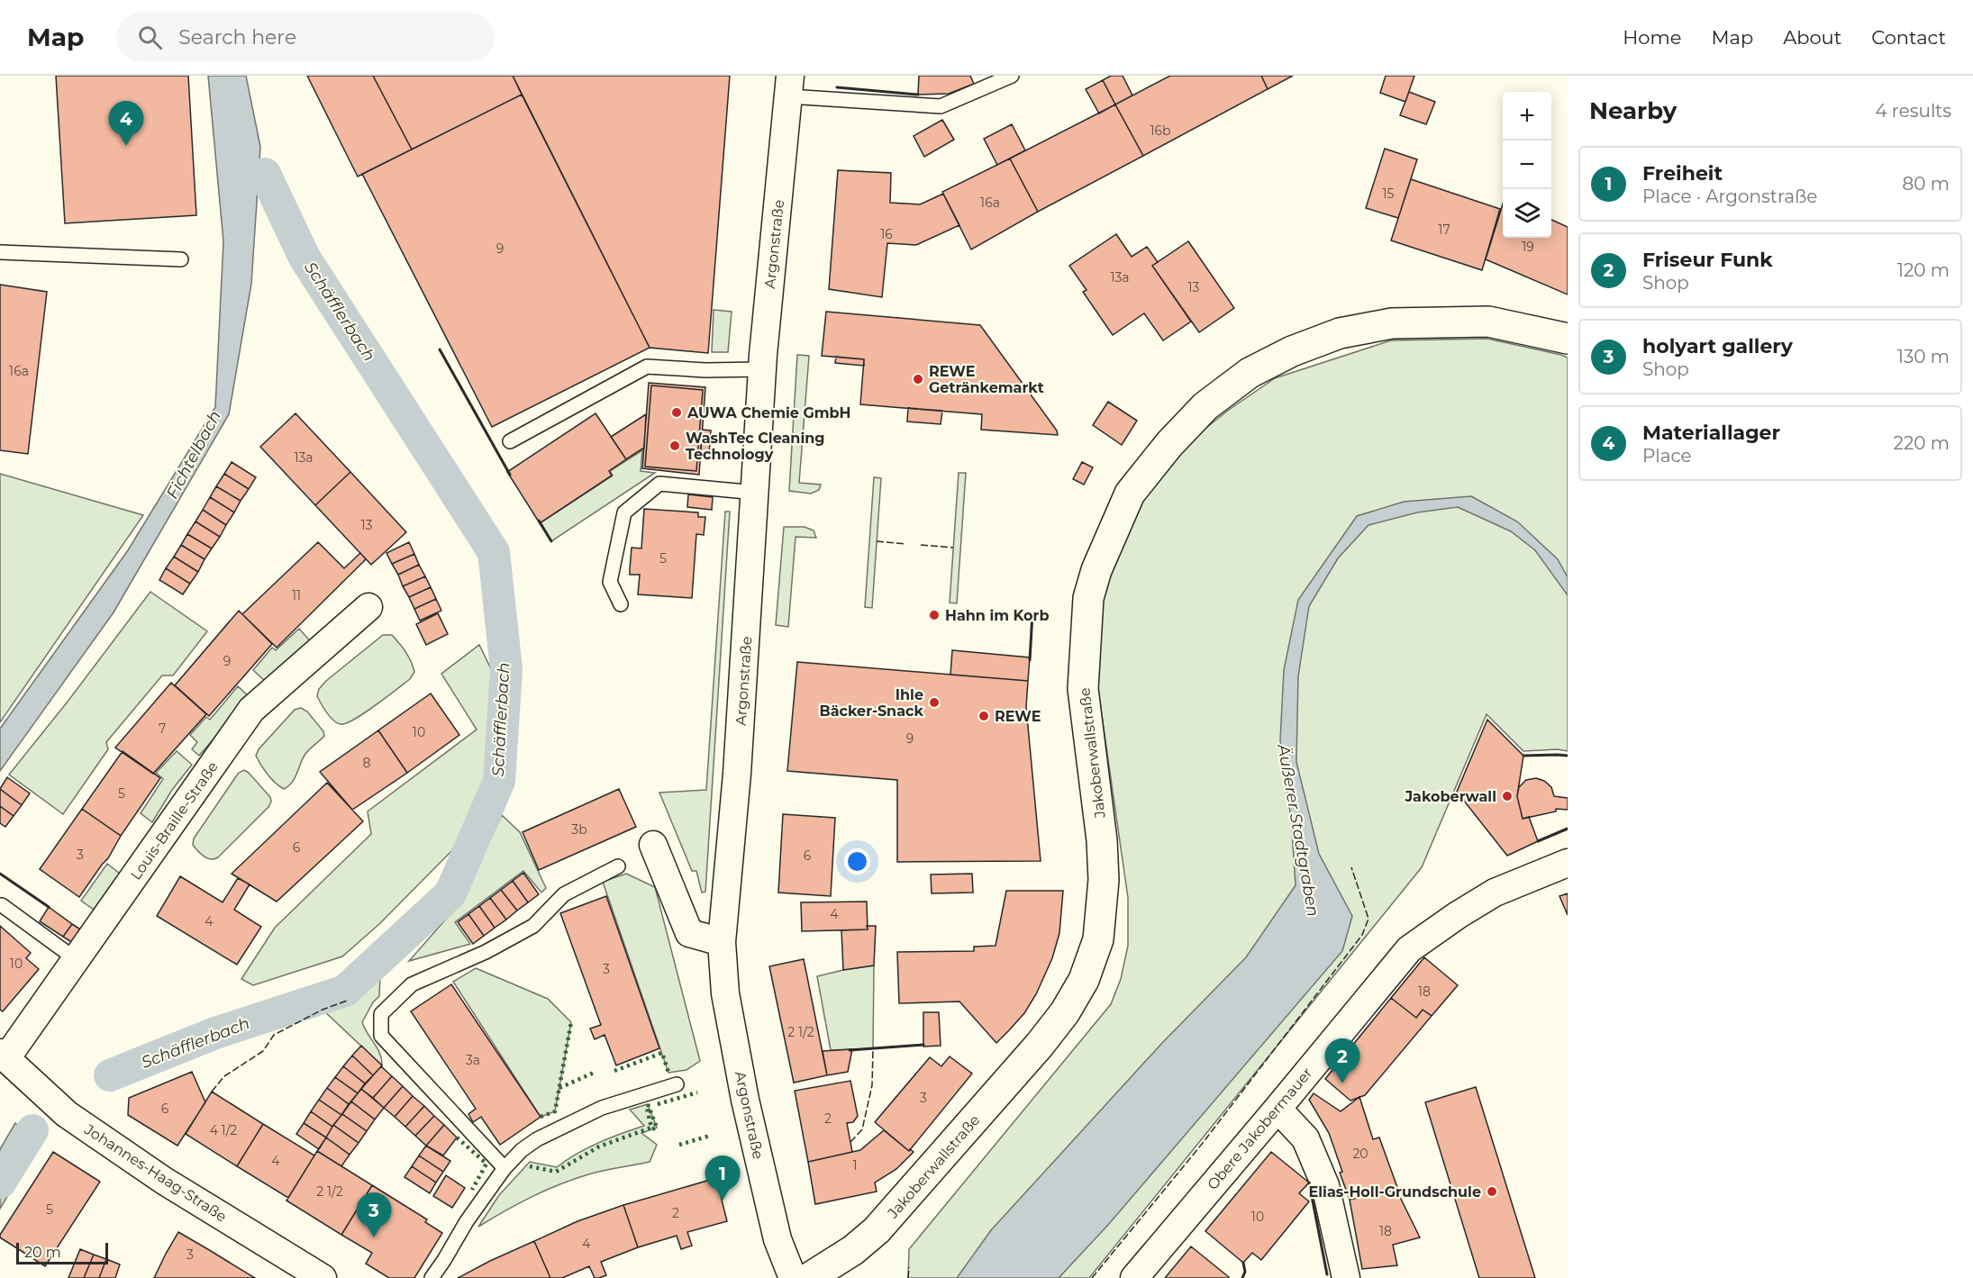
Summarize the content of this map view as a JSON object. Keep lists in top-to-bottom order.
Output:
{
  "streets": {
    "street": [
      "Argonstraße",
      "Jakoberwallstraße",
      "Louis-Braille-Straße",
      "Obere Jakobermauer",
      "Johannes-Haag-Straße"
    ]
  },
  "crossings": [
    ["Louis-Braille-Straße", "Johannes-Haag-Straße"]
  ],
  "water": ["Schäfflerbach", "Fichtelbach", "Äußerer Stadtgraben"],
  "places": [
    "REWE Getränkemarkt",
    "AUWA Chemie GmbH",
    "WashTec Cleaning Technology",
    "Hahn im Korb",
    "Ihle Bäcker-Snack",
    "REWE",
    "Jakoberwall",
    "Elias-Holl-Grundschule"
  ],
  "house_numbers": [
    "16b",
    "15",
    "16a",
    "17",
    "16",
    "19",
    "9",
    "13a",
    "13",
    "16a",
    "13a",
    "13",
    "5",
    "11",
    "9",
    "7",
    "10",
    "9",
    "8",
    "5",
    "3b",
    "6",
    "3",
    "6",
    "4",
    "4",
    "10",
    "3",
    "18",
    "2 1/2",
    "3a",
    "3",
    "6",
    "2",
    "4 1/2",
    "20",
    "4",
    "1",
    "2 1/2",
    "5",
    "2",
    "10",
    "18",
    "4",
    "3"
  ],
  "scale_bar": "20 m",
  "page": {
    "header": "Map",
    "search": "Search here",
    "nav": [
      "Home",
      "Map",
      "About",
      "Contact"
    ],
    "heading": ["Nearby", "4 results"],
    "map_buttons": ["+", "−"],
    "pins": [
      "4",
      "2",
      "1",
      "3"
    ],
    "list": [
      {
        "mark": "1",
        "name": "Freiheit",
        "note": "Place · Argonstraße",
        "value": "80 m"
      },
      {
        "mark": "2",
        "name": "Friseur Funk",
        "note": "Shop",
        "value": "120 m"
      },
      {
        "mark": "3",
        "name": "holyart gallery",
        "note": "Shop",
        "value": "130 m"
      },
      {
        "mark": "4",
        "name": "Materiallager",
        "note": "Place",
        "value": "220 m"
      }
    ],
    "scale": "20 m"
  }
}
